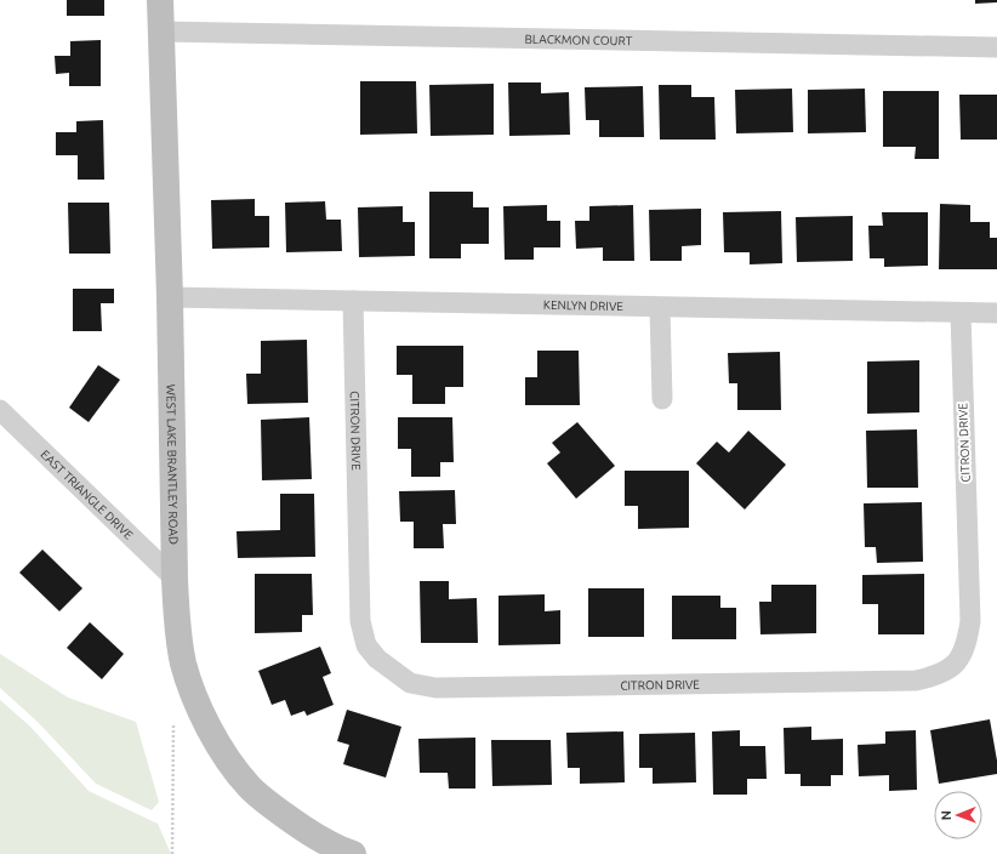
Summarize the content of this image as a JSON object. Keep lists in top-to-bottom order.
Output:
{
  "streets": {
    "street": [
      "BLACKMON COURT",
      "KENLYN DRIVE",
      "CITRON DRIVE",
      "WEST LAKE BRANTLEY ROAD",
      "EAST TRIANGLE DRIVE"
    ]
  },
  "crossings": [
    ["BLACKMON COURT", "WEST LAKE BRANTLEY ROAD"],
    ["KENLYN DRIVE", "CITRON DRIVE"],
    ["KENLYN DRIVE", "WEST LAKE BRANTLEY ROAD"],
    ["WEST LAKE BRANTLEY ROAD", "EAST TRIANGLE DRIVE"]
  ],
  "north": "left"
}
